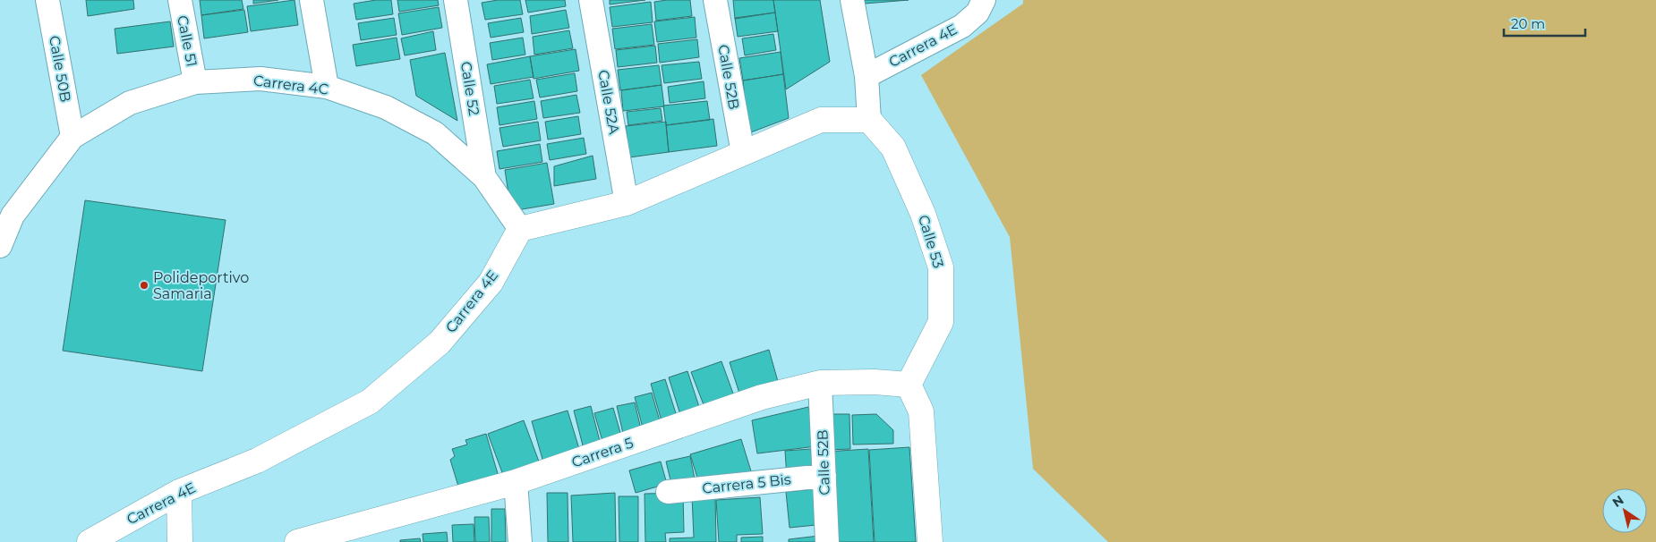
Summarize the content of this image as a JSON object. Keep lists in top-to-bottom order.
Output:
{
  "streets": {
    "street": [
      "Calle 51",
      "Carrera 4E",
      "Calle 50B",
      "Calle 52B",
      "Carrera 4C",
      "Calle 52",
      "Calle 52A",
      "Calle 53",
      "Carrera 5",
      "Carrera 5 Bis"
    ]
  },
  "crossings": [
    ["Calle 51", "Carrera 4C"],
    ["Carrera 4E", "Carrera 4C"],
    ["Calle 50B", "Carrera 4C"],
    ["Calle 52B", "Carrera 5"],
    ["Calle 52B", "Carrera 5 Bis"],
    ["Carrera 4C", "Calle 52"],
    ["Calle 53", "Carrera 5"]
  ],
  "places": ["Polideportivo Samaria"],
  "scale_bar": "20 m",
  "north": "top left"
}
